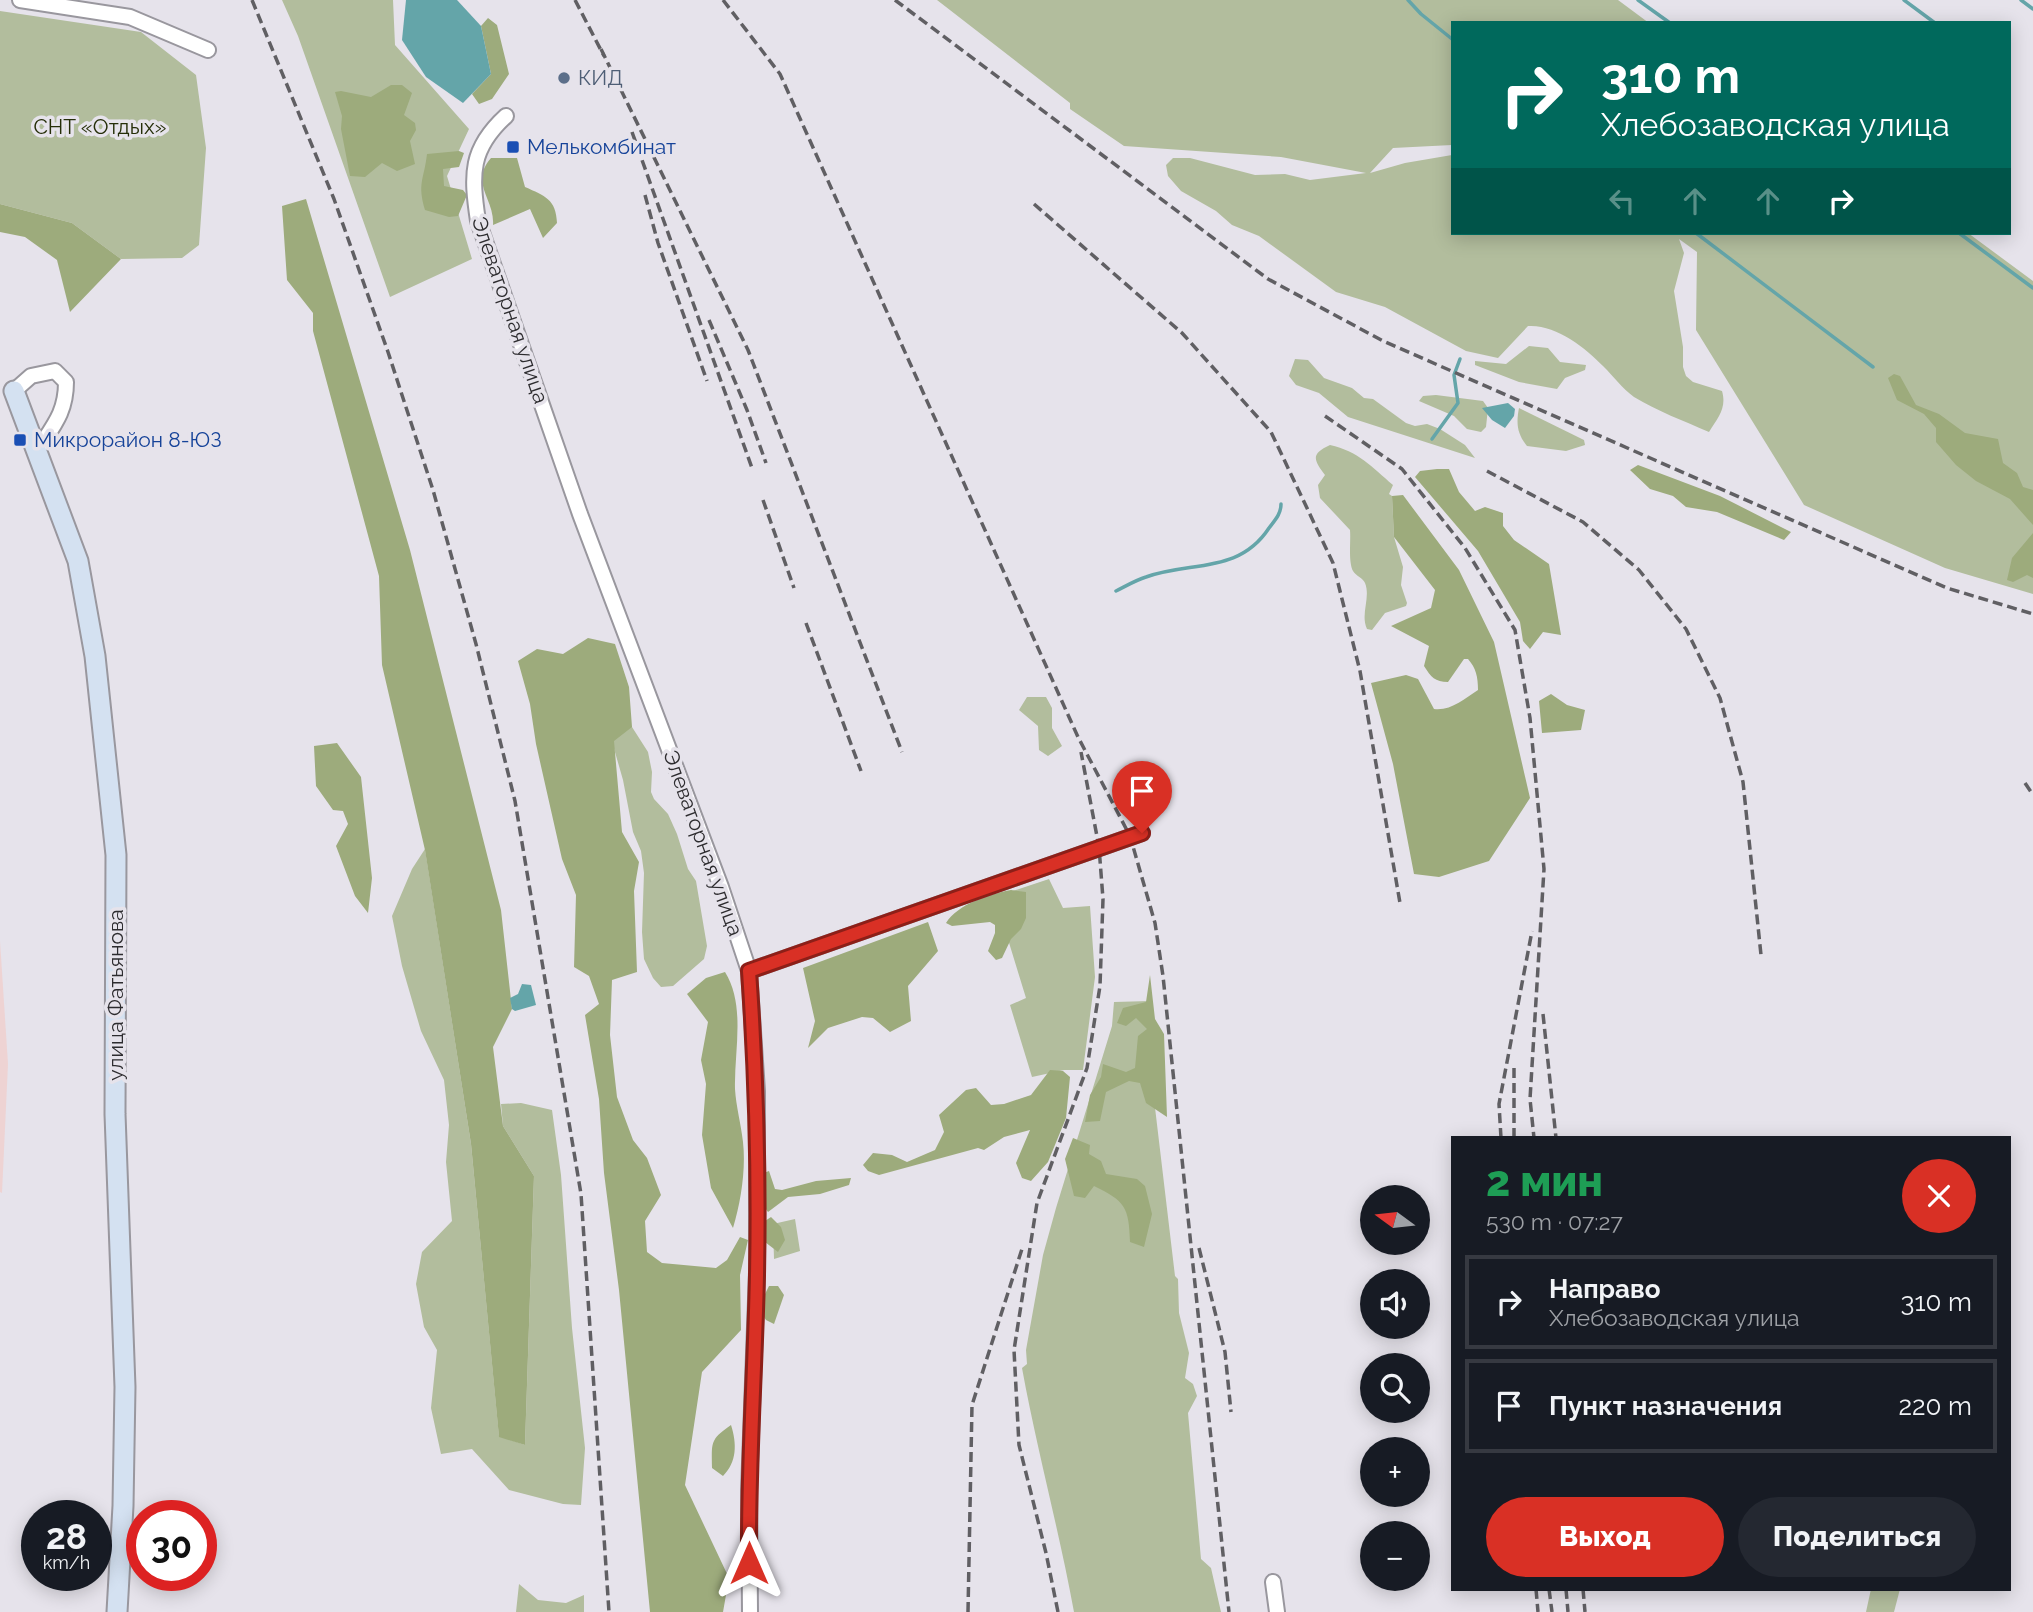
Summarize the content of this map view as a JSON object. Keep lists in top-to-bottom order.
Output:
{
  "streets": {
    "street": ["Элеваторная улица", "улица Фатьянова"]
  },
  "parks": ["СНТ «Отдых»"],
  "places": {
    "other": ["КИД"],
    "transit": ["Мелькомбинат", "Микрорайон 8-ЮЗ"]
  },
  "north": "left",
  "page": {
    "turn": ["310 m", "Хлебозаводская улица"],
    "heading": ["2 мин", "530 m · 07:27"],
    "map_buttons": ["+", "−"],
    "list": [
      {
        "name": "Направо",
        "note": "Хлебозаводская улица",
        "value": "310 m"
      },
      {
        "name": "Пункт назначения",
        "value": "220 m"
      }
    ],
    "buttons": ["Выход", "Поделиться"],
    "speed": "28 km/h",
    "limit": "30"
  }
}
